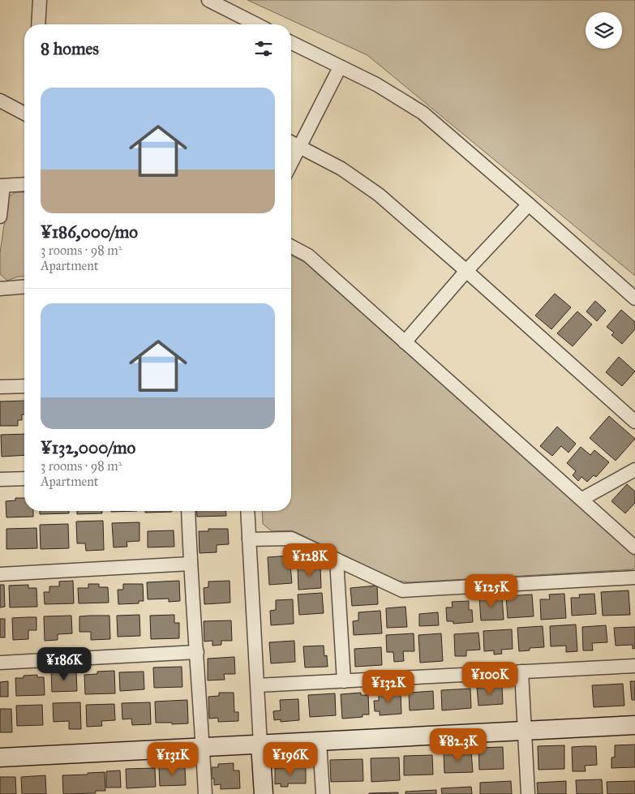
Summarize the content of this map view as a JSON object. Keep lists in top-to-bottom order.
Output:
{
  "page": {
    "heading": "8 homes",
    "list": [
      {
        "name": "¥186,000/mo",
        "note": "3 rooms · 98 m² · Apartment"
      },
      {
        "name": "¥132,000/mo",
        "note": "3 rooms · 98 m² · Apartment"
      }
    ],
    "price": [
      "¥128K",
      "¥125K",
      "¥186K",
      "¥100K",
      "¥132K",
      "¥82.3K",
      "¥131K",
      "¥196K"
    ]
  }
}
